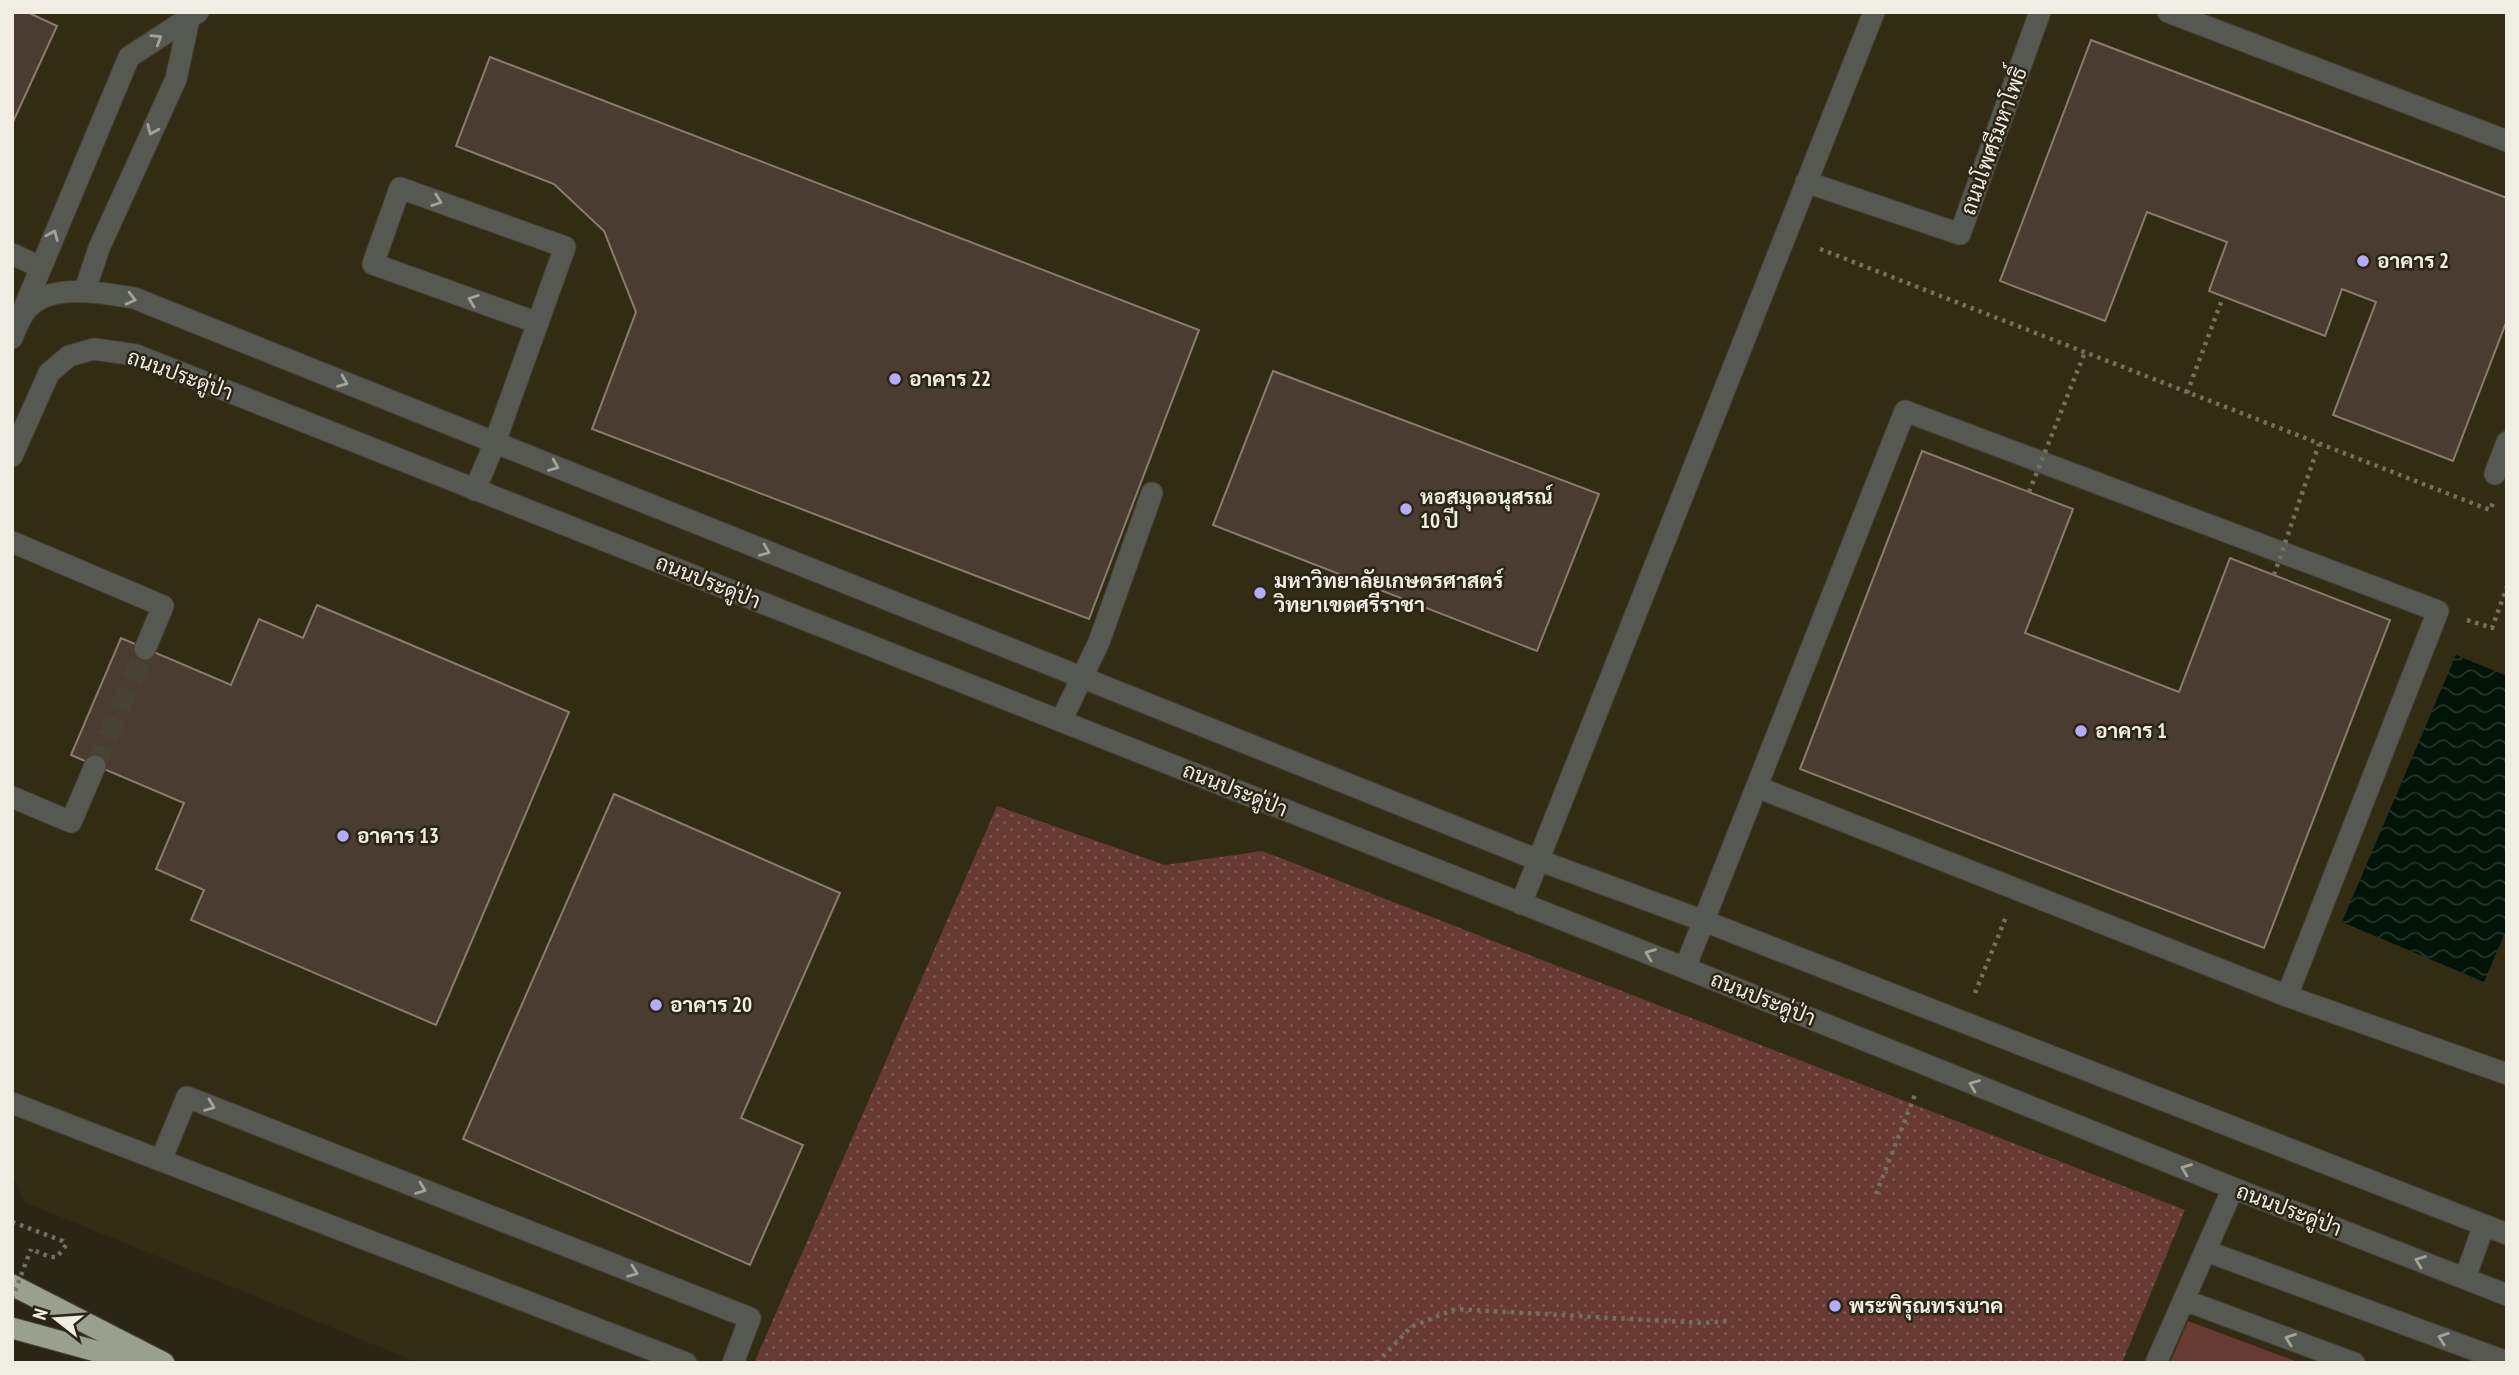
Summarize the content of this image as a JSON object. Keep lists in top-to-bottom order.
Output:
{
  "streets": {
    "street": ["ถนนโพศรีมหาโพธิ์", "ถนนประดู่ป่า"]
  },
  "places": [
    "อาคาร 2",
    "อาคาร 22",
    "หอสมุดอนุสรณ์ 10 ปี",
    "มหาวิทยาลัยเกษตรศาสตร์ วิทยาเขตศรีราชา",
    "อาคาร 1",
    "อาคาร 13",
    "อาคาร 20",
    "พระพิรุณทรงนาค"
  ],
  "north": "left"
}
